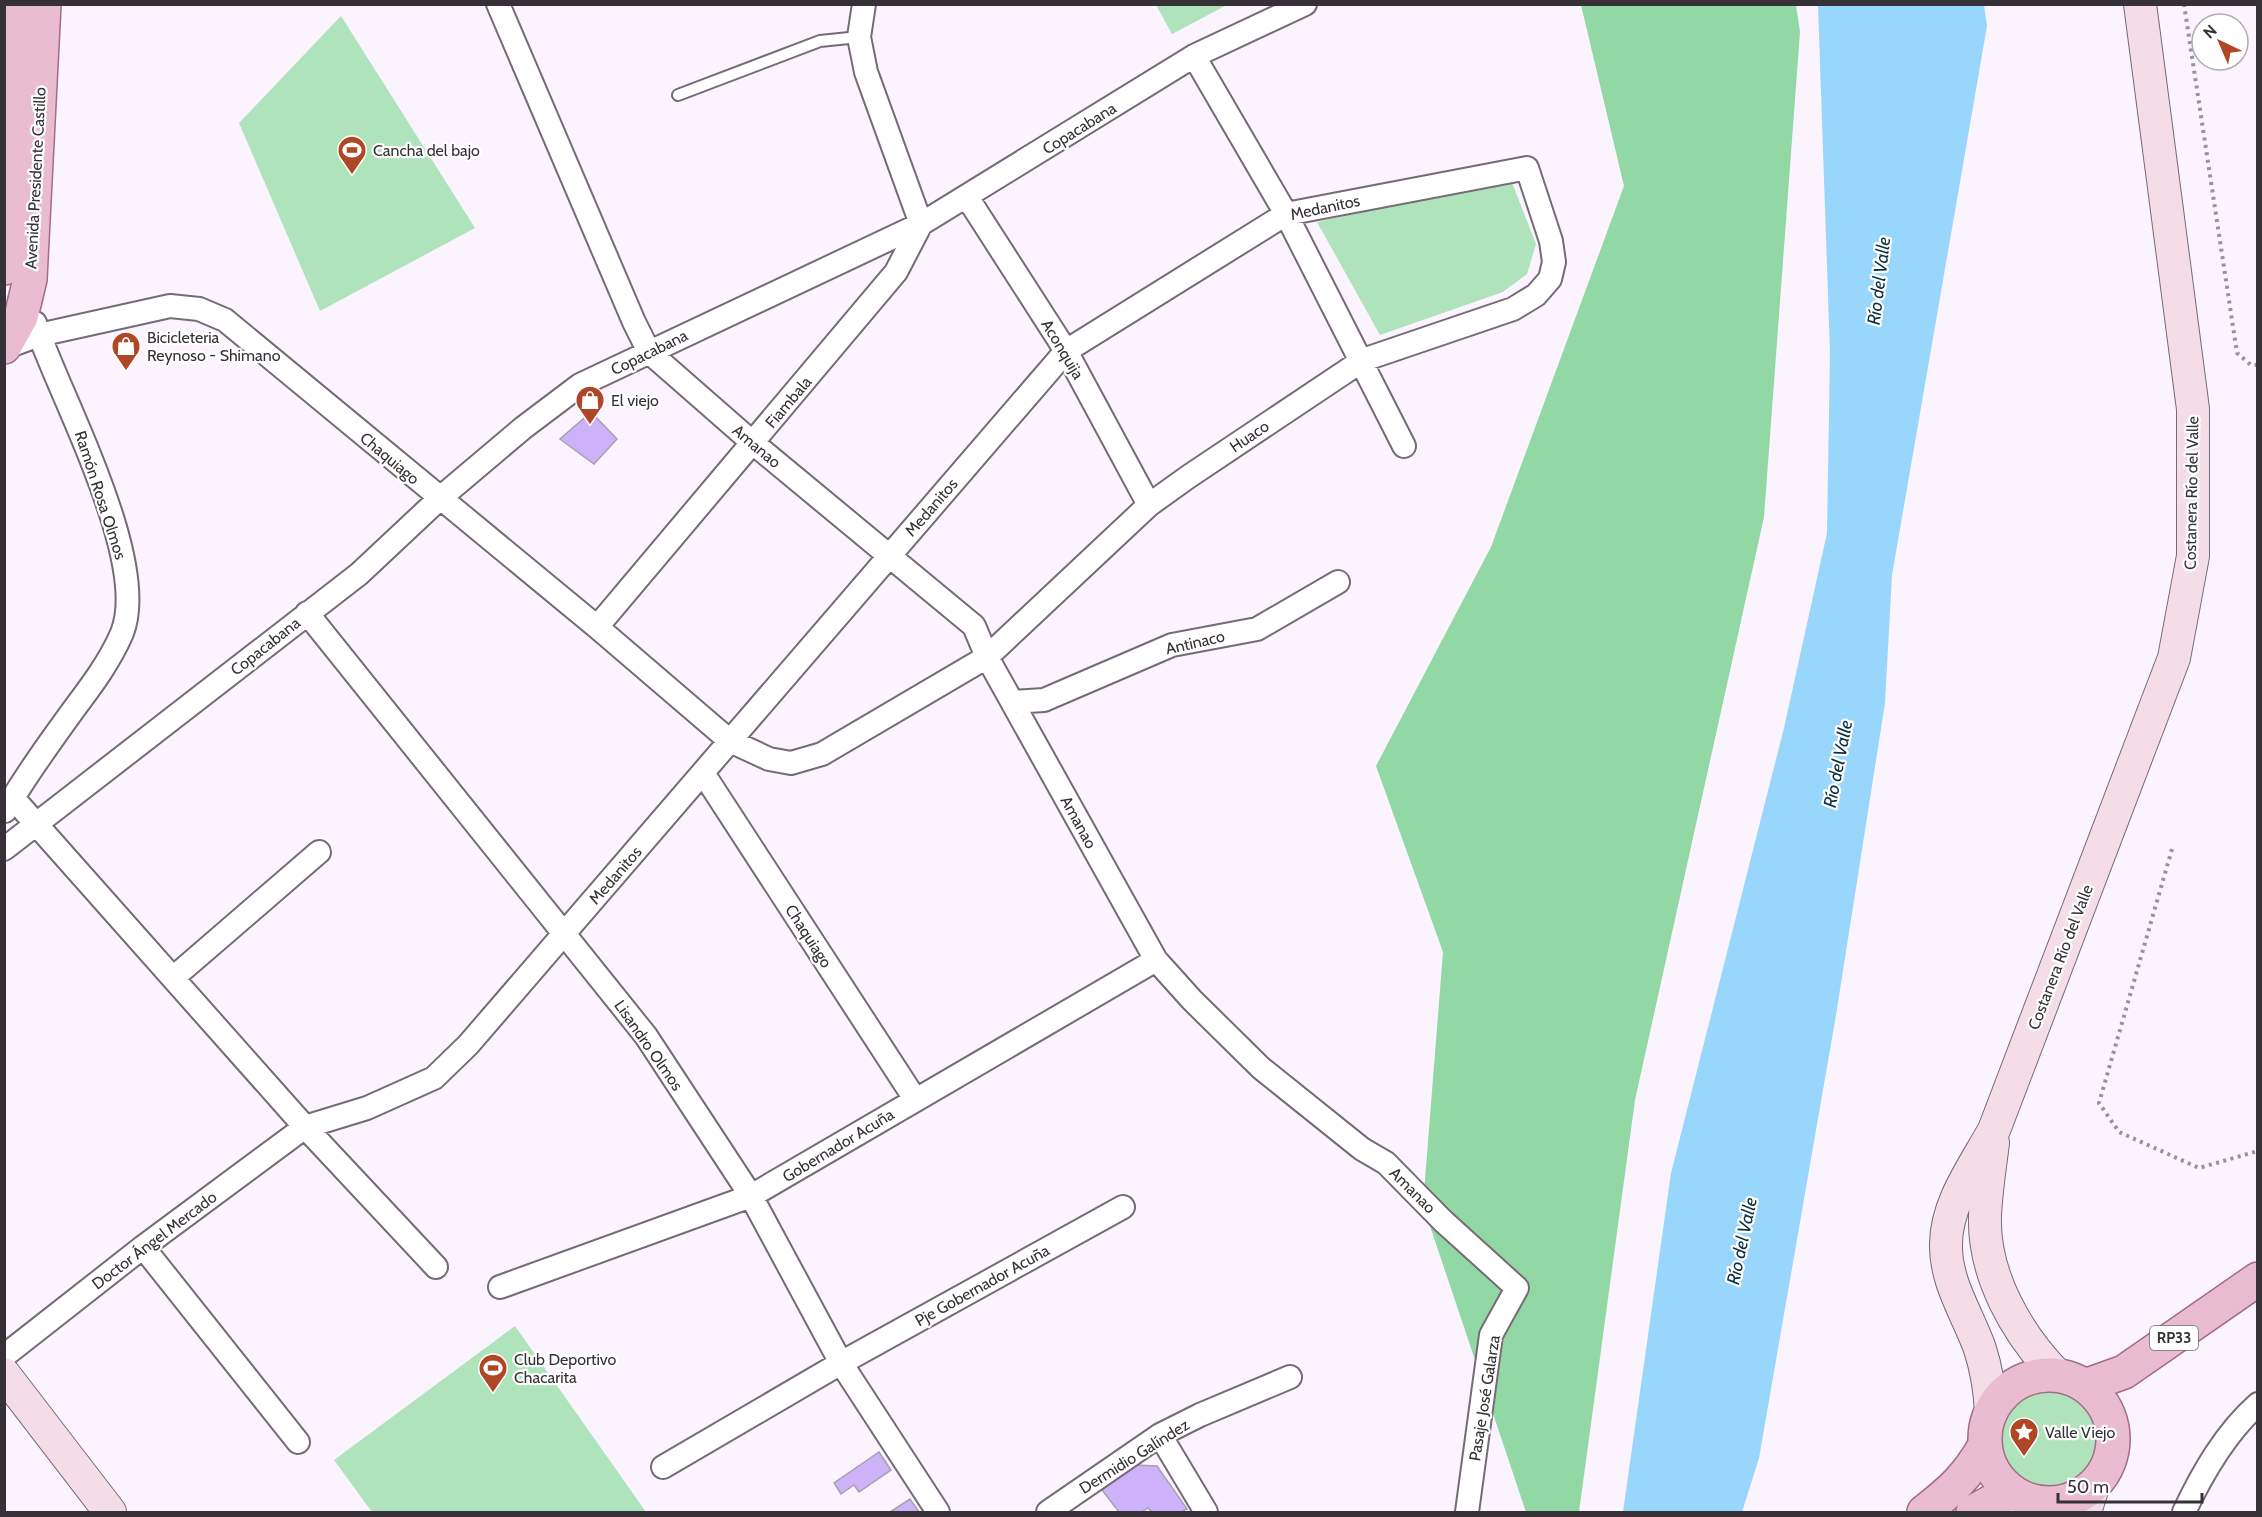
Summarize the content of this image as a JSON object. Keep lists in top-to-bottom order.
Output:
{
  "streets": {
    "main road": ["Avenida Presidente Castillo", "Costanera Río del Valle", "RP33"],
    "street": [
      "Copacabana",
      "Medanitos",
      "Aconquija",
      "Fiambala",
      "Huaco",
      "Amanao",
      "Chaquiago",
      "Ramón Rosa Olmos",
      "Antinaco",
      "Lisandro Olmos",
      "Gobernador Acuña",
      "Doctor Ángel Mercado",
      "Pje Gobernador Acuña",
      "Pasaje José Galarza",
      "Dermidio Galíndez"
    ]
  },
  "crossings": [
    ["Copacabana", "Aconquija"],
    ["Copacabana", "Fiambala"],
    ["Copacabana", "Amanao"],
    ["Copacabana", "Chaquiago"],
    ["Copacabana", "Lisandro Olmos"],
    ["Avenida Presidente Castillo", "Chaquiago"],
    ["Avenida Presidente Castillo", "Ramón Rosa Olmos"],
    ["Medanitos", "Aconquija"],
    ["Medanitos", "Huaco"],
    ["Medanitos", "Amanao"],
    ["Medanitos", "Chaquiago"],
    ["Medanitos", "Lisandro Olmos"],
    ["Medanitos", "Doctor Ángel Mercado"],
    ["Aconquija", "Huaco"],
    ["Fiambala", "Amanao"],
    ["Fiambala", "Chaquiago"],
    ["Huaco", "Amanao"],
    ["Amanao", "Antinaco"],
    ["Amanao", "Gobernador Acuña"],
    ["Amanao", "Pasaje José Galarza"],
    ["Chaquiago", "Ramón Rosa Olmos"],
    ["Chaquiago", "Gobernador Acuña"],
    ["Costanera Río del Valle", "RP33"],
    ["Lisandro Olmos", "Gobernador Acuña"],
    ["Lisandro Olmos", "Pje Gobernador Acuña"]
  ],
  "water": ["Río del Valle"],
  "places": {
    "sports": ["Cancha del bajo", "Club Deportivo Chacarita"],
    "shop": ["Bicicleteria Reynoso - Shimano", "El viejo"],
    "place": ["Valle Viejo"]
  },
  "scale_bar": "50 m",
  "north": "top left"
}
